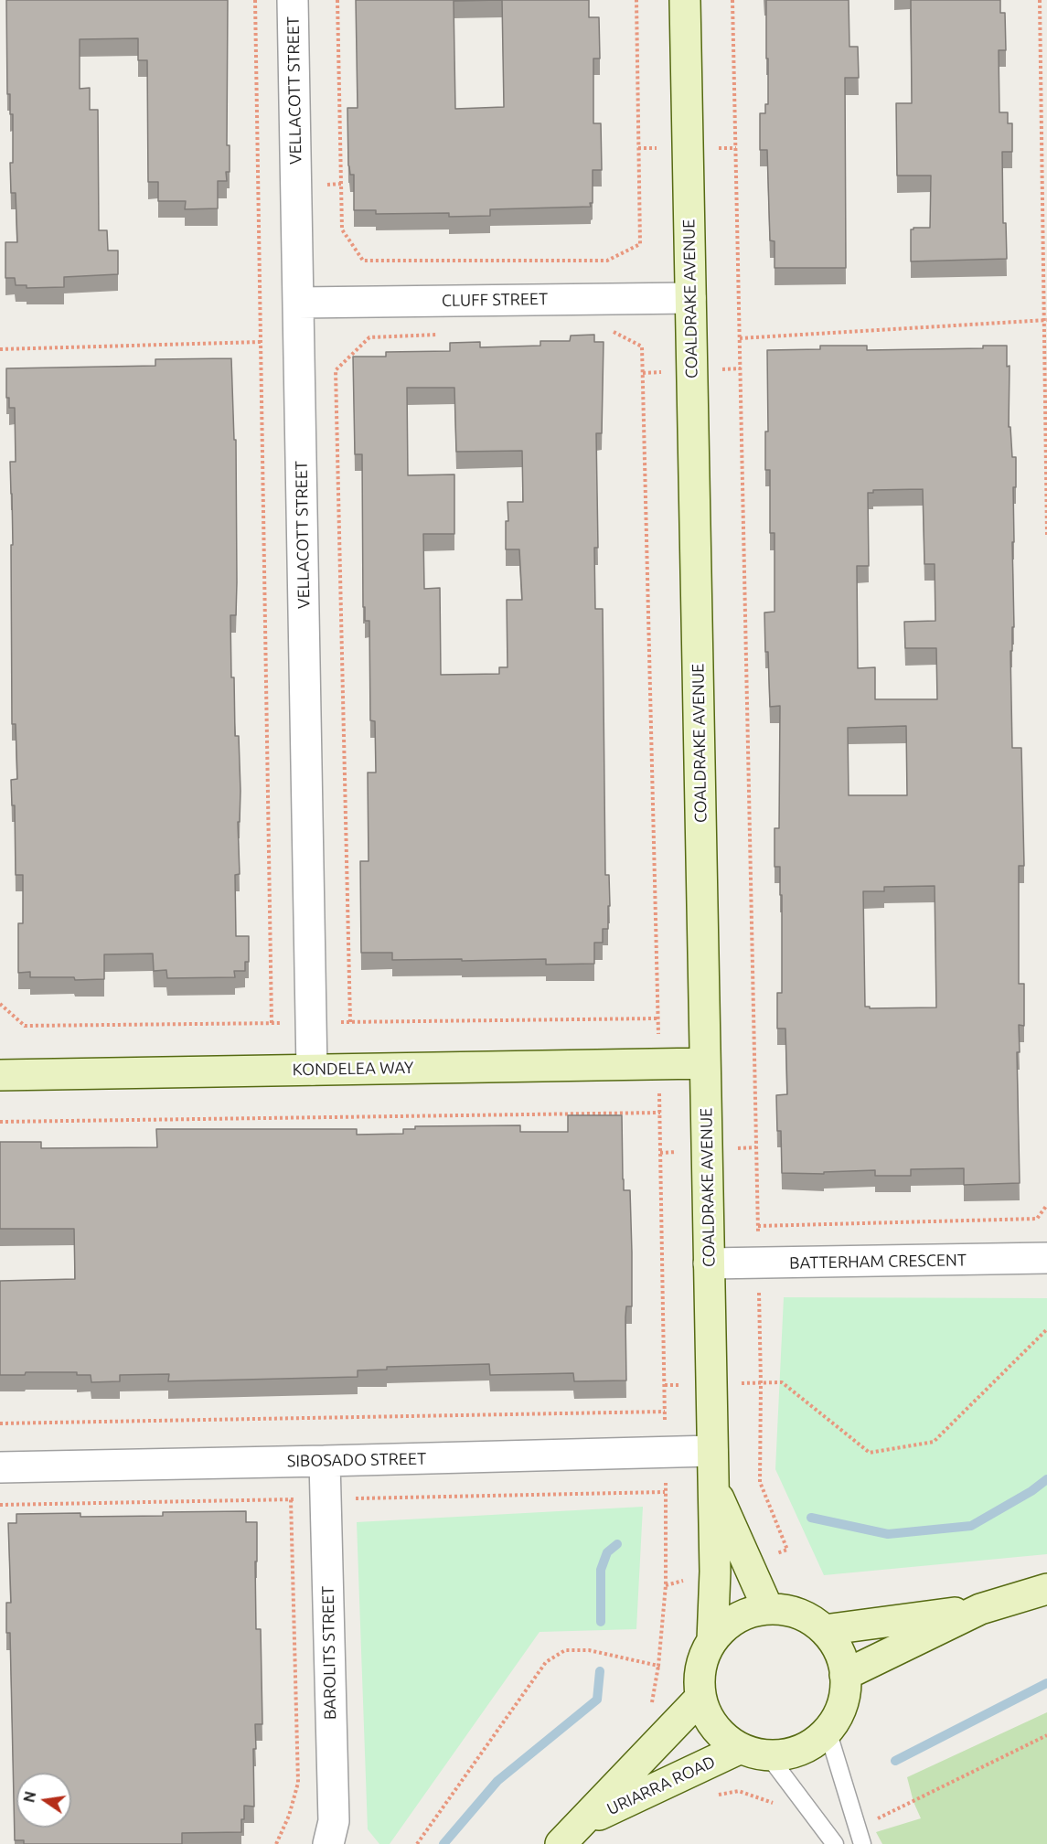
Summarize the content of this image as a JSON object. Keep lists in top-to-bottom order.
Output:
{
  "streets": {
    "street": [
      "VELLACOTT STREET",
      "COALDRAKE AVENUE",
      "CLUFF STREET",
      "KONDELEA WAY",
      "BATTERHAM CRESCENT",
      "SIBOSADO STREET",
      "BAROLITS STREET",
      "URIARRA ROAD"
    ]
  },
  "crossings": [
    ["VELLACOTT STREET", "CLUFF STREET"],
    ["VELLACOTT STREET", "KONDELEA WAY"],
    ["COALDRAKE AVENUE", "CLUFF STREET"],
    ["COALDRAKE AVENUE", "KONDELEA WAY"],
    ["COALDRAKE AVENUE", "BATTERHAM CRESCENT"],
    ["COALDRAKE AVENUE", "SIBOSADO STREET"],
    ["COALDRAKE AVENUE", "URIARRA ROAD"],
    ["SIBOSADO STREET", "BAROLITS STREET"]
  ],
  "north": "left"
}
